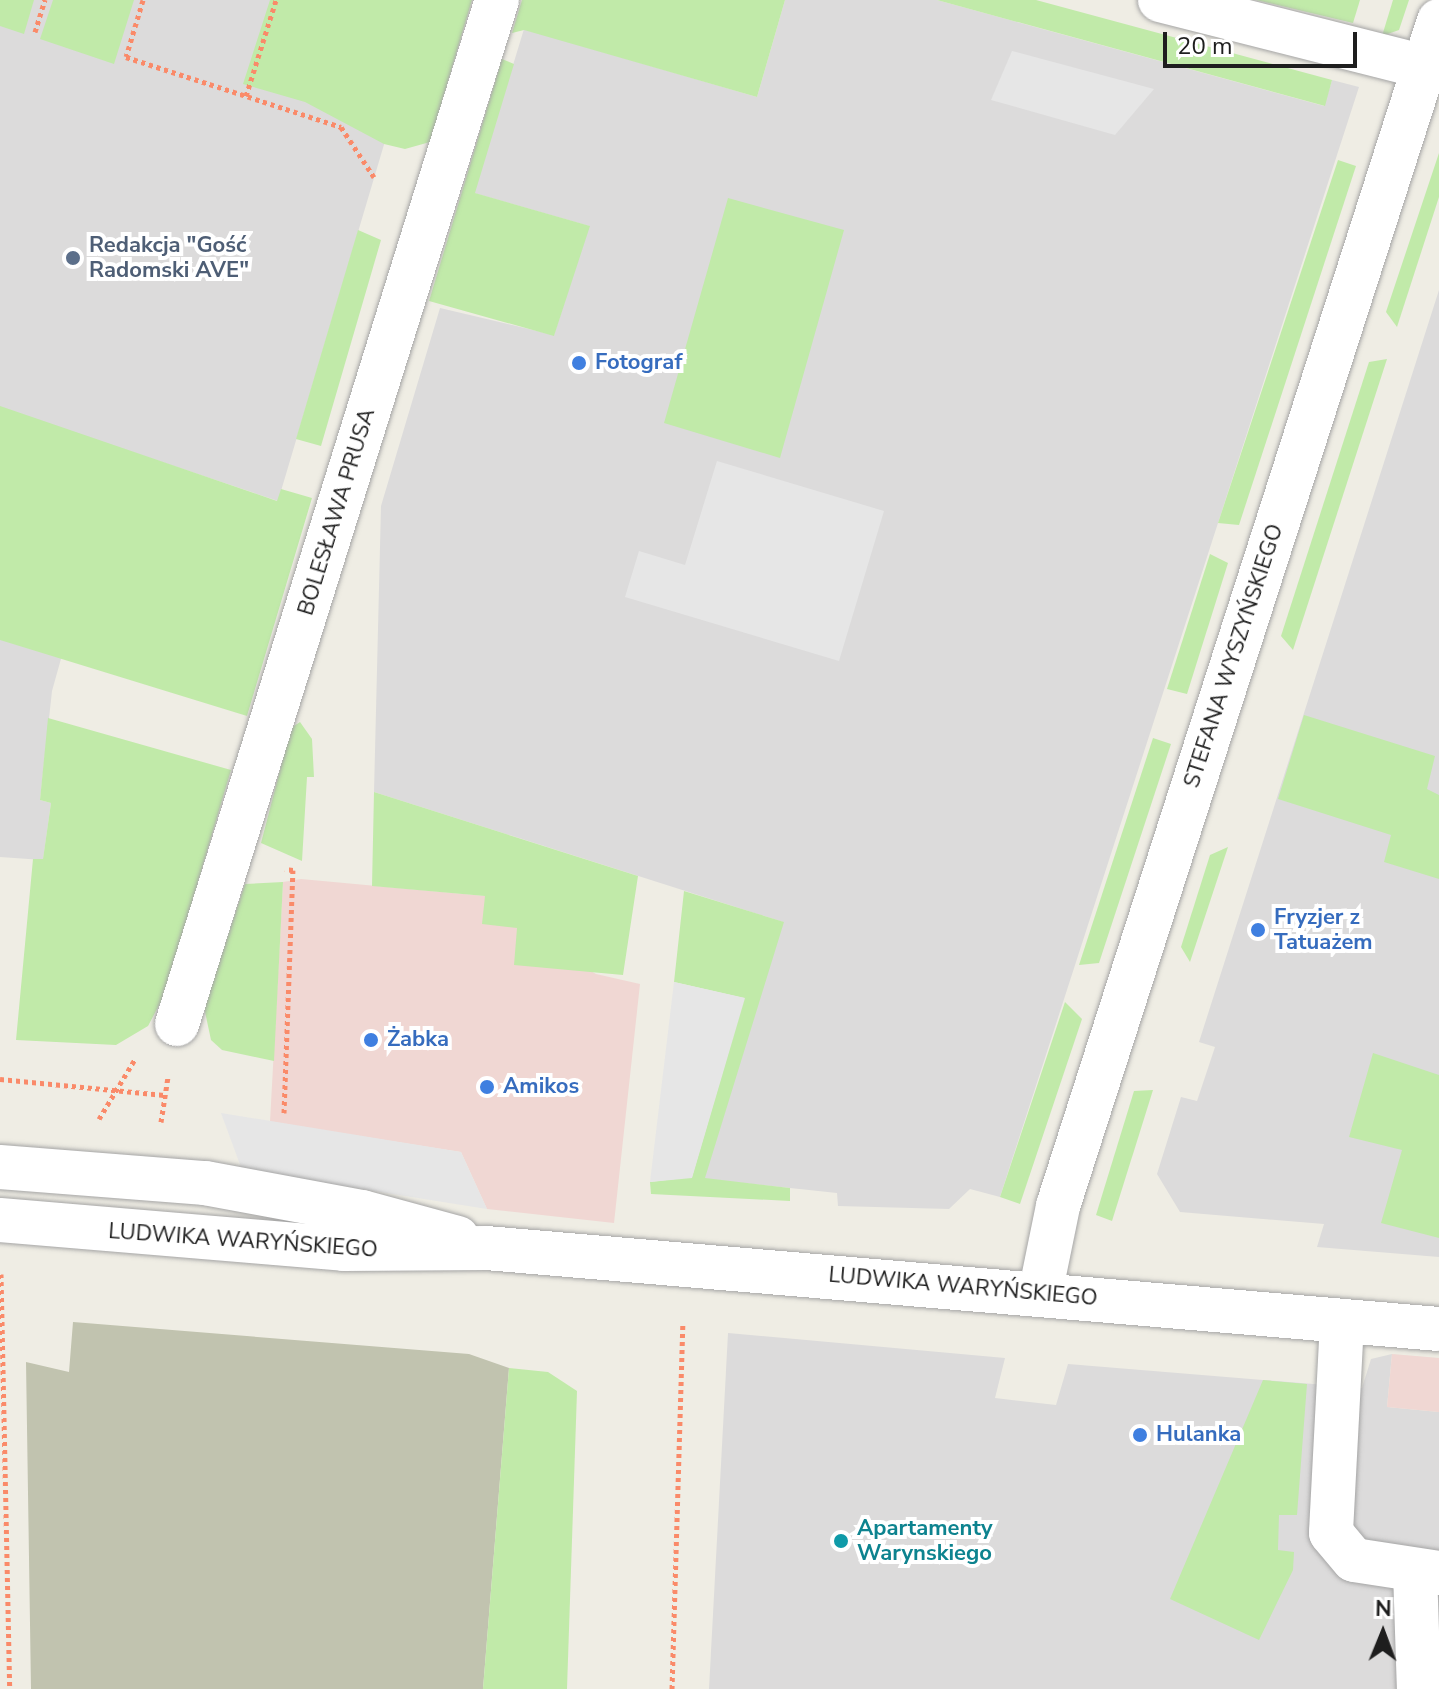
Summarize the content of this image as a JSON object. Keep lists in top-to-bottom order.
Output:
{
  "streets": {
    "street": ["BOLESŁAWA PRUSA", "STEFANA WYSZYŃSKIEGO", "LUDWIKA WARYŃSKIEGO"]
  },
  "crossings": [
    ["STEFANA WYSZYŃSKIEGO", "LUDWIKA WARYŃSKIEGO"]
  ],
  "places": [
    "Redakcja \"Gość Radomski AVE\"",
    "Fotograf",
    "Fryzjer z Tatuażem",
    "Żabka",
    "Amikos",
    "Hulanka",
    "Apartamenty Warynskiego"
  ],
  "scale_bar": "20 m",
  "north": "top"
}
